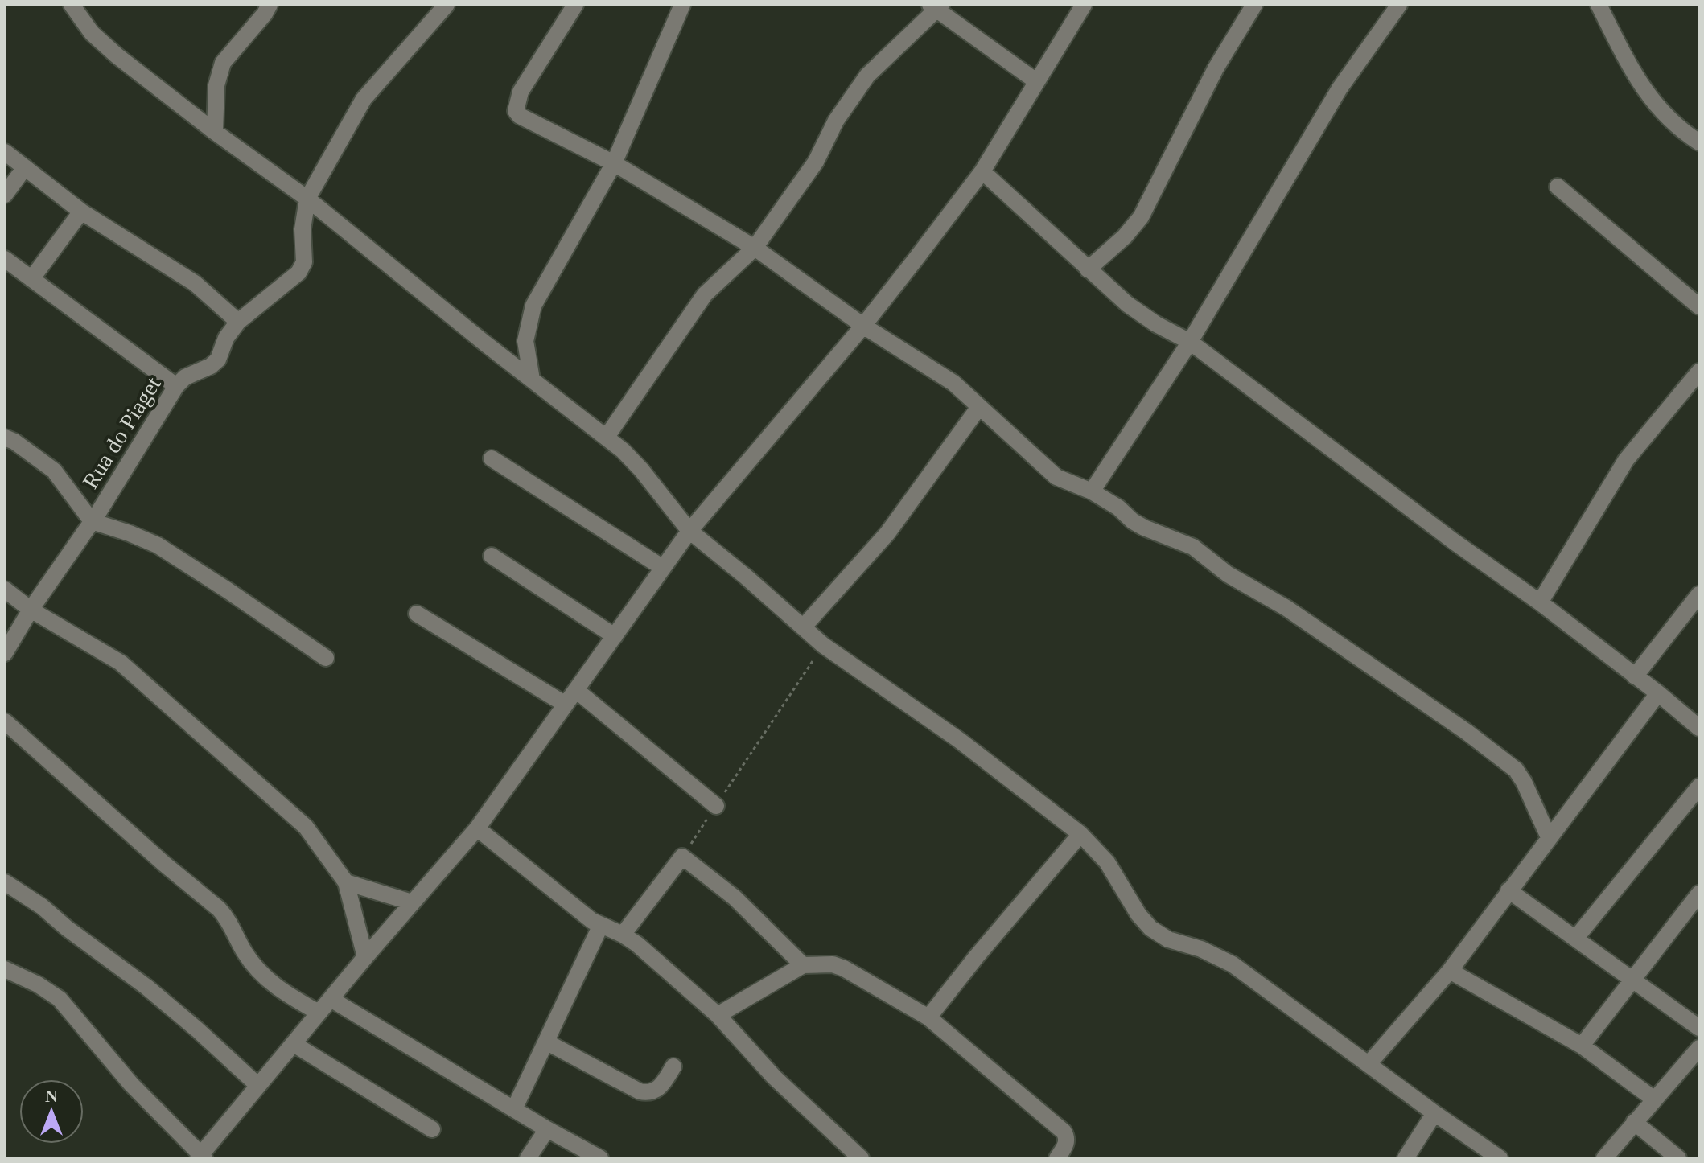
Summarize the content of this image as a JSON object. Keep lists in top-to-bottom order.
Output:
{
  "streets": {
    "street": ["Rua do Piaget"]
  },
  "north": "top"
}
